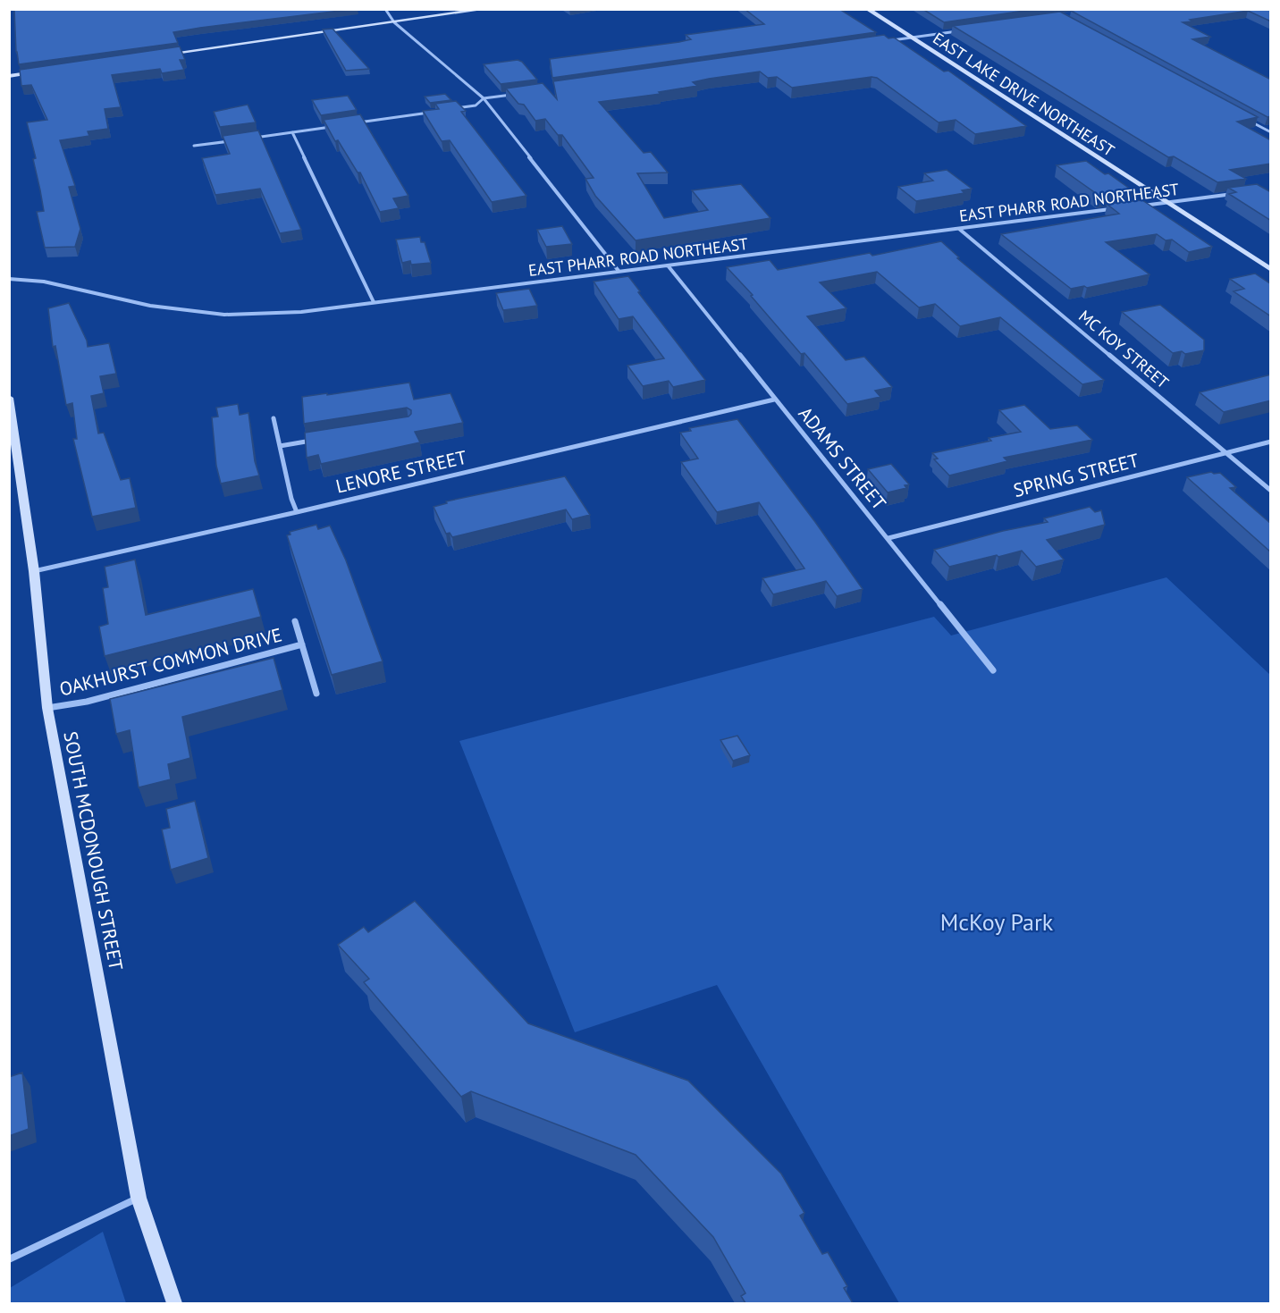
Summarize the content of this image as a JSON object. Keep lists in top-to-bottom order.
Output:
{
  "streets": {
    "street": [
      "EAST LAKE DRIVE NORTHEAST",
      "EAST PHARR ROAD NORTHEAST",
      "MC KOY STREET",
      "ADAMS STREET",
      "LENORE STREET",
      "SPRING STREET",
      "OAKHURST COMMON DRIVE",
      "SOUTH MCDONOUGH STREET"
    ]
  },
  "crossings": [
    ["EAST LAKE DRIVE NORTHEAST", "EAST PHARR ROAD NORTHEAST"],
    ["EAST PHARR ROAD NORTHEAST", "MC KOY STREET"],
    ["EAST PHARR ROAD NORTHEAST", "ADAMS STREET"],
    ["MC KOY STREET", "SPRING STREET"],
    ["ADAMS STREET", "LENORE STREET"],
    ["ADAMS STREET", "SPRING STREET"],
    ["LENORE STREET", "SOUTH MCDONOUGH STREET"],
    ["OAKHURST COMMON DRIVE", "SOUTH MCDONOUGH STREET"]
  ],
  "parks": ["McKoy Park"]
}
